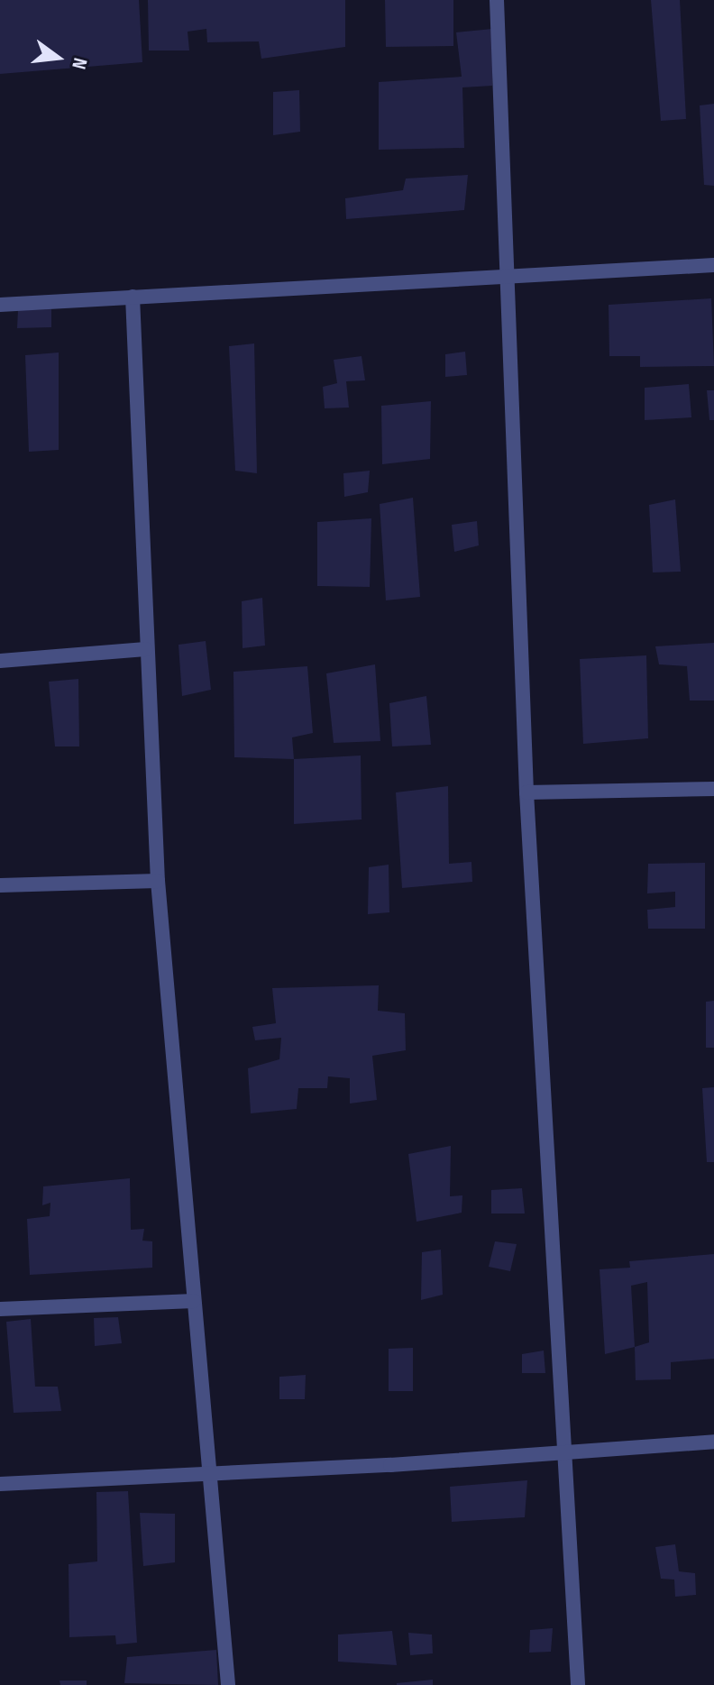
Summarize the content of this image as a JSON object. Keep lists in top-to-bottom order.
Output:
{
  "north": "right"
}
